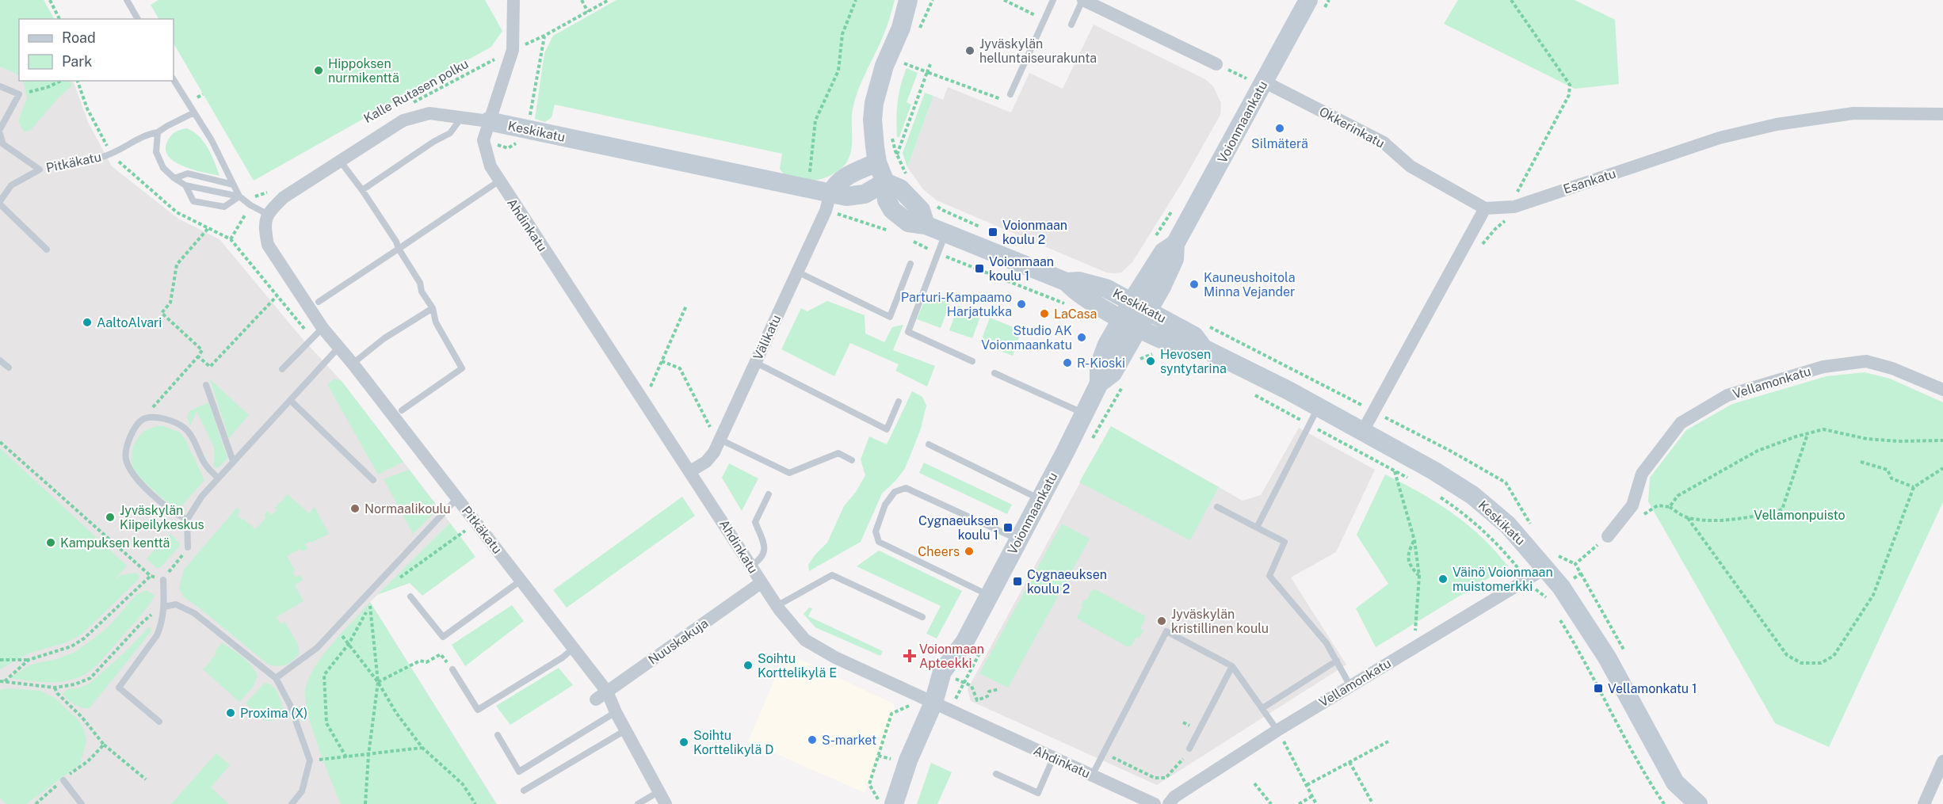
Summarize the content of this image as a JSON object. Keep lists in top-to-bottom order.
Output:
{
  "streets": {
    "street": [
      "Voionmaankatu",
      "Okkerinkatu",
      "Keskikatu",
      "Pitkäkatu",
      "Esankatu",
      "Ahdinkatu",
      "Välikatu",
      "Vellamonkatu",
      "Nuuskakuja"
    ],
    "path": ["Kalle Rutasen polku"]
  },
  "crossings": [
    ["Voionmaankatu", "Okkerinkatu"],
    ["Voionmaankatu", "Keskikatu"],
    ["Voionmaankatu", "Ahdinkatu"],
    ["Okkerinkatu", "Esankatu"],
    ["Keskikatu", "Pitkäkatu"],
    ["Keskikatu", "Välikatu"],
    ["Keskikatu", "Vellamonkatu"],
    ["Pitkäkatu", "Nuuskakuja"],
    ["Ahdinkatu", "Välikatu"],
    ["Ahdinkatu", "Nuuskakuja"]
  ],
  "parks": ["Vellamonpuisto"],
  "places": {
    "other": [
      "Jyväskylän helluntaiseurakunta",
      "Hippoksen nurmikenttä",
      "Silmäterä",
      "Kauneushoitola Minna Vejander",
      "Parturi-Kampaamo Harjatukka",
      "LaCasa",
      "AaltoAlvari",
      "Studio AK Voionmaankatu",
      "Hevosen syntytarina",
      "R-Kioski",
      "Normaalikoulu",
      "Jyväskylän Kiipeilykeskus",
      "Kampuksen kenttä",
      "Cheers",
      "Väinö Voionmaan muistomerkki",
      "Jyväskylän kristillinen koulu",
      "Soihtu Korttelikylä E",
      "Proxima (X)",
      "S-market",
      "Soihtu Korttelikylä D"
    ],
    "transit": [
      "Voionmaan koulu 2",
      "Voionmaan koulu 1",
      "Cygnaeuksen koulu 1",
      "Cygnaeuksen koulu 2",
      "Vellamonkatu 1"
    ],
    "health": ["Voionmaan Apteekki"]
  },
  "legend": ["Road", "Park"]
}
